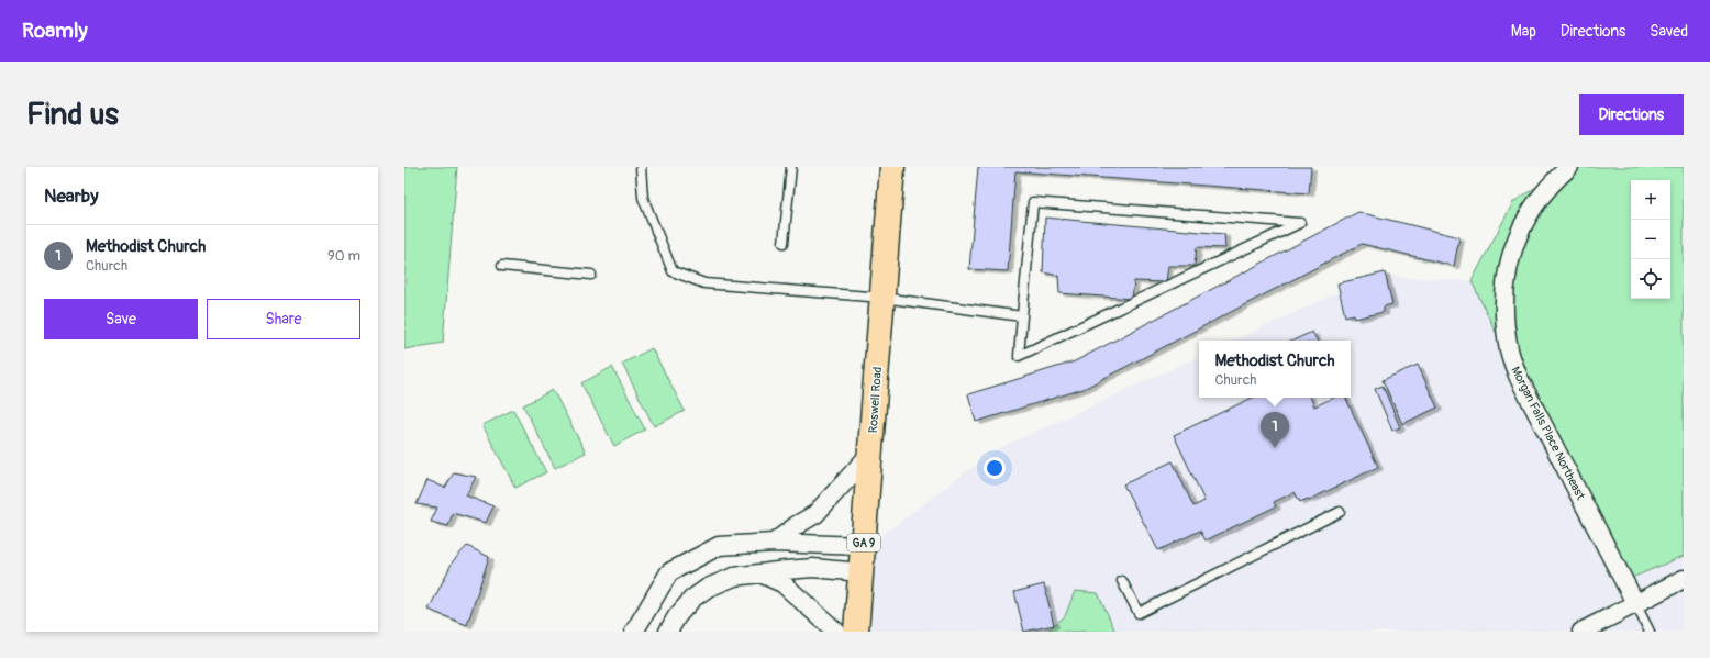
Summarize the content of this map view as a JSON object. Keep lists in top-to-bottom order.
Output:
{
  "streets": {
    "main road": ["Roswell Road", "GA 9"],
    "street": ["Morgan Falls Place Northeast"]
  },
  "page": {
    "header": "Roamly",
    "nav": ["Map", "Directions", "Saved"],
    "buttons": [
      "Directions",
      ["Save", "Share"]
    ],
    "title": "Find us",
    "heading": "Nearby",
    "map_buttons": ["+", "−"],
    "list": [
      {
        "mark": "1",
        "name": "Methodist Church",
        "note": "Church",
        "value": "90 m"
      }
    ],
    "popup": ["Methodist Church", "Church"],
    "pins": "1"
  }
}
